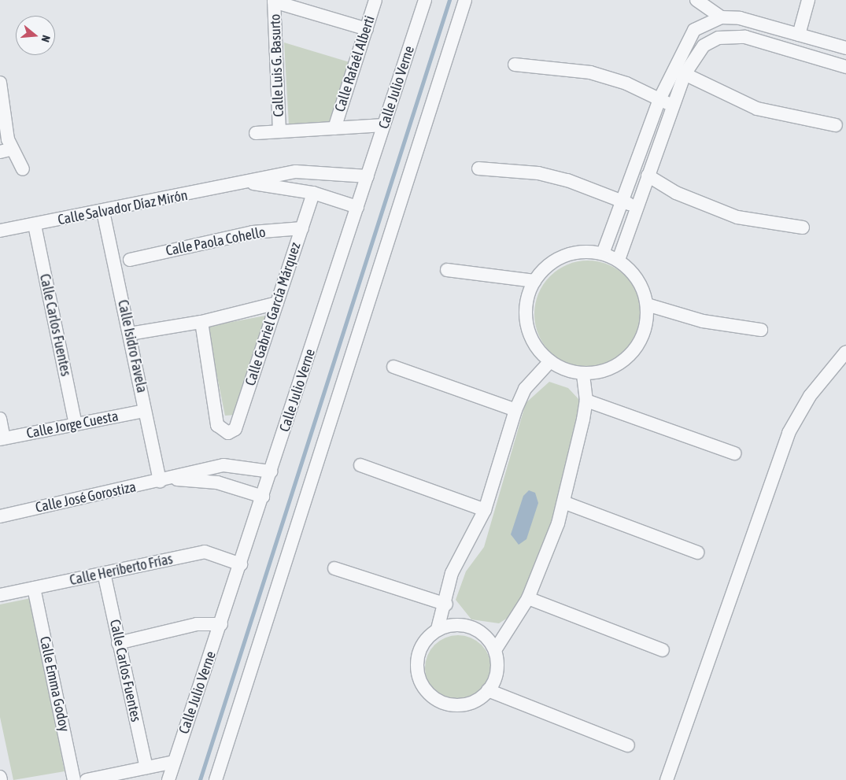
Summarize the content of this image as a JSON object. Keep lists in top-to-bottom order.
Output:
{
  "streets": {
    "street": [
      "Calle Rafaél Alberti",
      "Calle Luis G. Basurto",
      "Calle Julio Verne",
      "Calle Salvador Díaz Mirón",
      "Calle Paola Cohello",
      "Calle Gabriel García Márquez",
      "Calle Carlos Fuentes",
      "Calle Isidro Favela",
      "Calle Jorge Cuesta",
      "Calle José Gorostiza",
      "Calle Heriberto Frías",
      "Calle Emma Godoy"
    ]
  },
  "crossings": [
    ["Calle Julio Verne", "Calle Salvador Díaz Mirón"],
    ["Calle Julio Verne", "Calle José Gorostiza"],
    ["Calle Julio Verne", "Calle Heriberto Frías"],
    ["Calle Salvador Díaz Mirón", "Calle Gabriel García Márquez"],
    ["Calle Salvador Díaz Mirón", "Calle Carlos Fuentes"],
    ["Calle Salvador Díaz Mirón", "Calle Isidro Favela"],
    ["Calle Paola Cohello", "Calle Gabriel García Márquez"],
    ["Calle Carlos Fuentes", "Calle Jorge Cuesta"],
    ["Calle Carlos Fuentes", "Calle Heriberto Frías"],
    ["Calle Isidro Favela", "Calle Jorge Cuesta"],
    ["Calle Isidro Favela", "Calle José Gorostiza"],
    ["Calle Heriberto Frías", "Calle Emma Godoy"]
  ],
  "north": "right"
}
